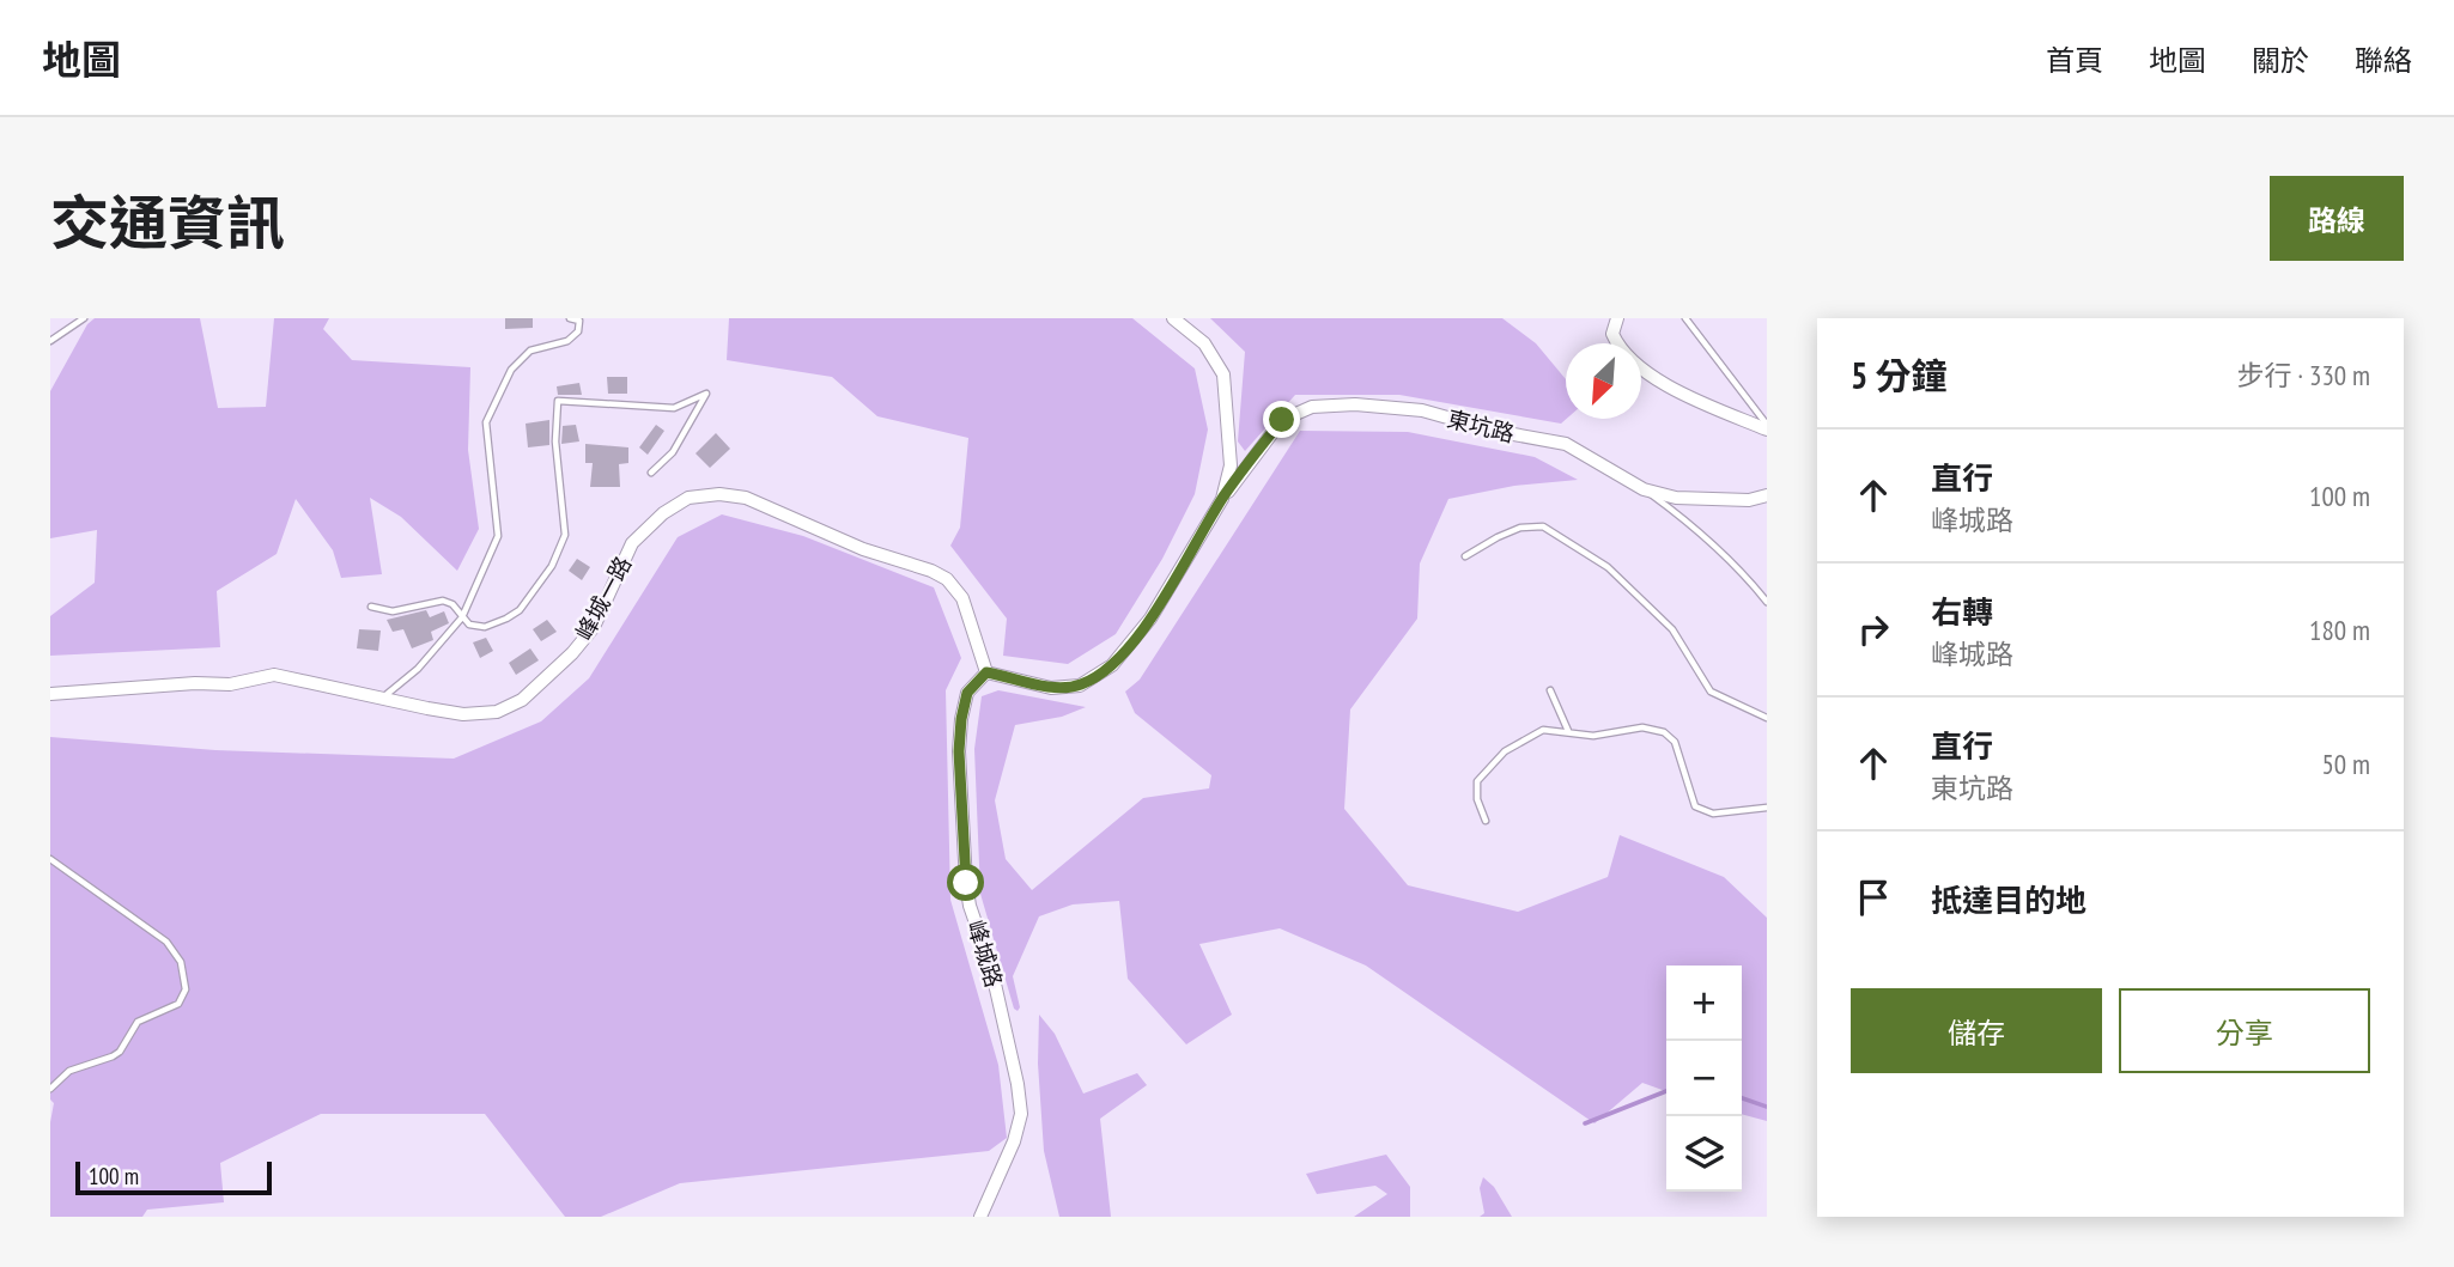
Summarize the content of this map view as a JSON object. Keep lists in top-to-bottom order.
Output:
{
  "streets": {
    "street": ["東坑路", "峰城一路", "峰城路"]
  },
  "crossings": [
    ["峰城一路", "峰城路"]
  ],
  "scale_bar": "100 m",
  "north": "bottom left",
  "page": {
    "header": "地圖",
    "nav": [
      "首頁",
      "地圖",
      "關於",
      "聯絡"
    ],
    "title": "交通資訊",
    "buttons": [
      "路線",
      ["儲存", "分享"]
    ],
    "heading": ["5 分鐘", "步行 · 330 m"],
    "list": [
      ["直行", "峰城路", "100 m"],
      ["右轉", "峰城路", "180 m"],
      ["直行", "東坑路", "50 m"],
      "抵達目的地"
    ],
    "map_buttons": ["+", "−"],
    "scale": "100 m"
  }
}
